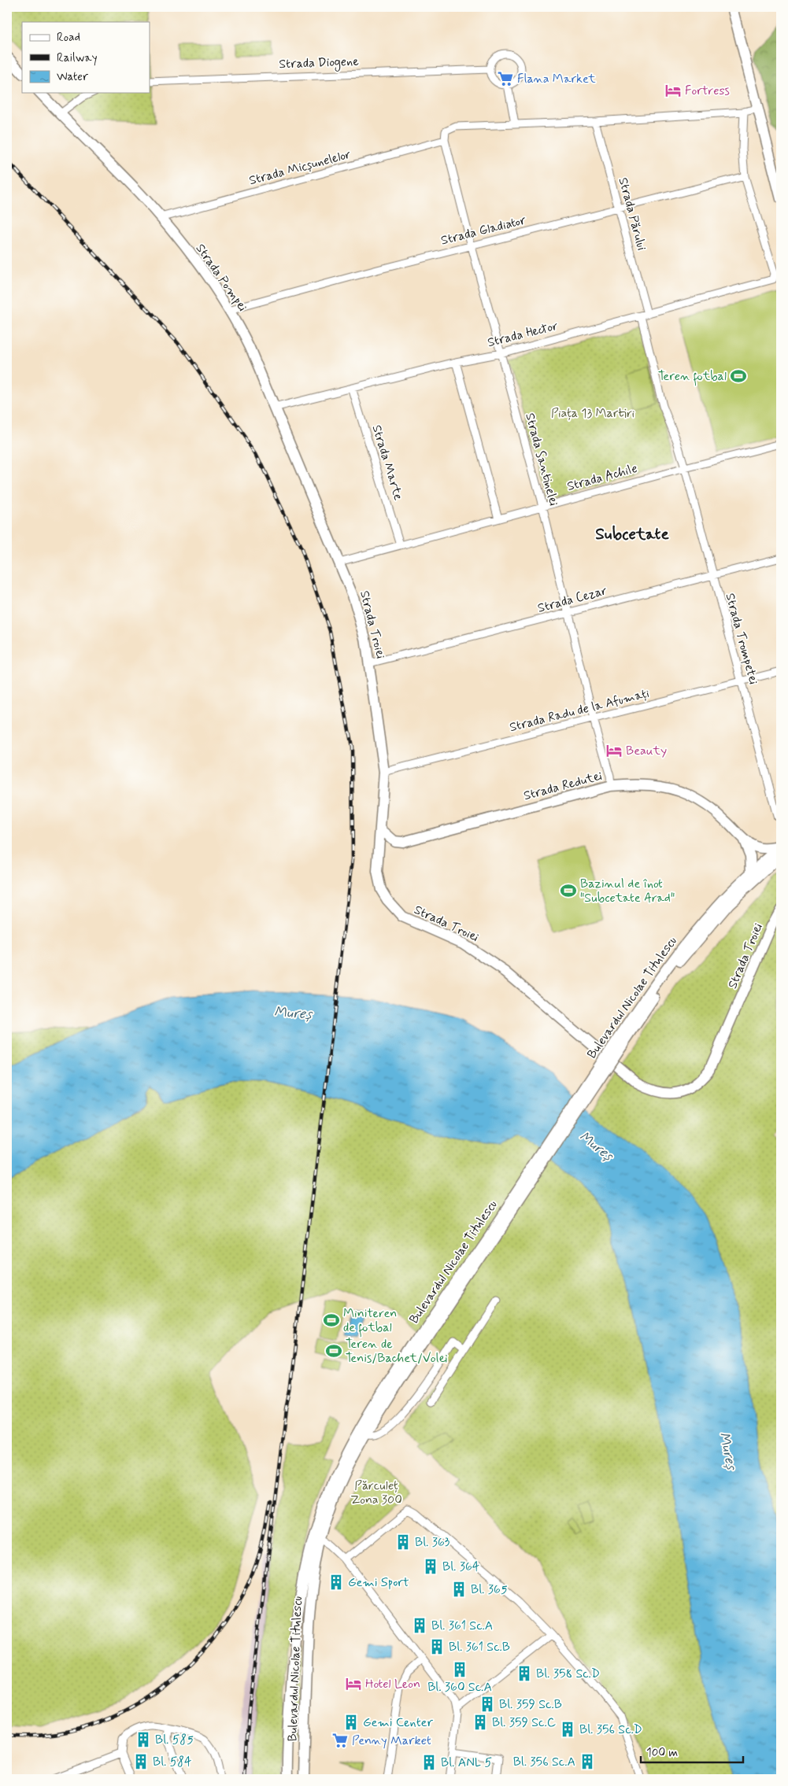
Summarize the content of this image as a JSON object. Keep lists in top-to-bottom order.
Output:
{
  "streets": {
    "main road": [
      "Strada Pompei",
      "Strada Troiei",
      "Strada Redutei",
      "Bulevardul Nicolae Titulescu"
    ],
    "street": [
      "Strada Diogene",
      "Strada Micșunelelor",
      "Strada Părului",
      "Strada Gladiator",
      "Strada Hector",
      "Strada Santinelei",
      "Strada Marte",
      "Strada Achile",
      "Strada Cezar",
      "Strada Trompetei",
      "Strada Radu de la Afumați"
    ]
  },
  "crossings": [
    ["Strada Micșunelelor", "Strada Pompei"],
    ["Strada Micșunelelor", "Strada Santinelei"],
    ["Strada Părului", "Strada Gladiator"],
    ["Strada Părului", "Strada Hector"],
    ["Strada Gladiator", "Strada Pompei"],
    ["Strada Gladiator", "Strada Hector"],
    ["Strada Gladiator", "Strada Santinelei"],
    ["Strada Pompei", "Strada Hector"],
    ["Strada Pompei", "Strada Troiei"],
    ["Strada Hector", "Strada Santinelei"],
    ["Strada Hector", "Strada Marte"],
    ["Strada Santinelei", "Strada Achile"],
    ["Strada Santinelei", "Strada Cezar"],
    ["Strada Santinelei", "Strada Radu de la Afumați"],
    ["Strada Santinelei", "Strada Redutei"],
    ["Strada Marte", "Strada Achile"],
    ["Strada Achile", "Strada Troiei"],
    ["Strada Achile", "Strada Trompetei"],
    ["Strada Cezar", "Strada Troiei"],
    ["Strada Cezar", "Strada Trompetei"],
    ["Strada Troiei", "Strada Radu de la Afumați"],
    ["Strada Troiei", "Strada Redutei"],
    ["Strada Trompetei", "Strada Radu de la Afumați"]
  ],
  "districts": ["Subcetate"],
  "water": ["Mureș"],
  "parks": ["Piața 13 Martiri", "Părculeț Zona 300"],
  "places": {
    "supermarket": ["Flana Market", "Penny Market"],
    "hotel": ["Fortress", "Beauty", "Hotel Leon"],
    "sports": [
      "Teren fotbal",
      "Bazinul de înot \"Subcetate Arad\"",
      "Miniteren de fotbal",
      "Teren de Tenis/Bachet/Volei"
    ],
    "building": [
      "Bl. 363",
      "Bl. 364",
      "Gemi Sport",
      "Bl. 365",
      "Bl. 361 Sc.A",
      "Bl. 361 Sc.B",
      "Bl. 360 Sc.A",
      "Bl. 358 Sc.D",
      "Bl. 359 Sc.B",
      "Gemi Center",
      "Bl. 359 Sc.C",
      "Bl. 356 Sc.D",
      "Bl. 585",
      "Bl. 584",
      "Bl. 356 Sc.A",
      "Bl. ANL 5"
    ]
  },
  "legend": ["Road", "Railway", "Water"],
  "scale_bar": "100 m"
}
